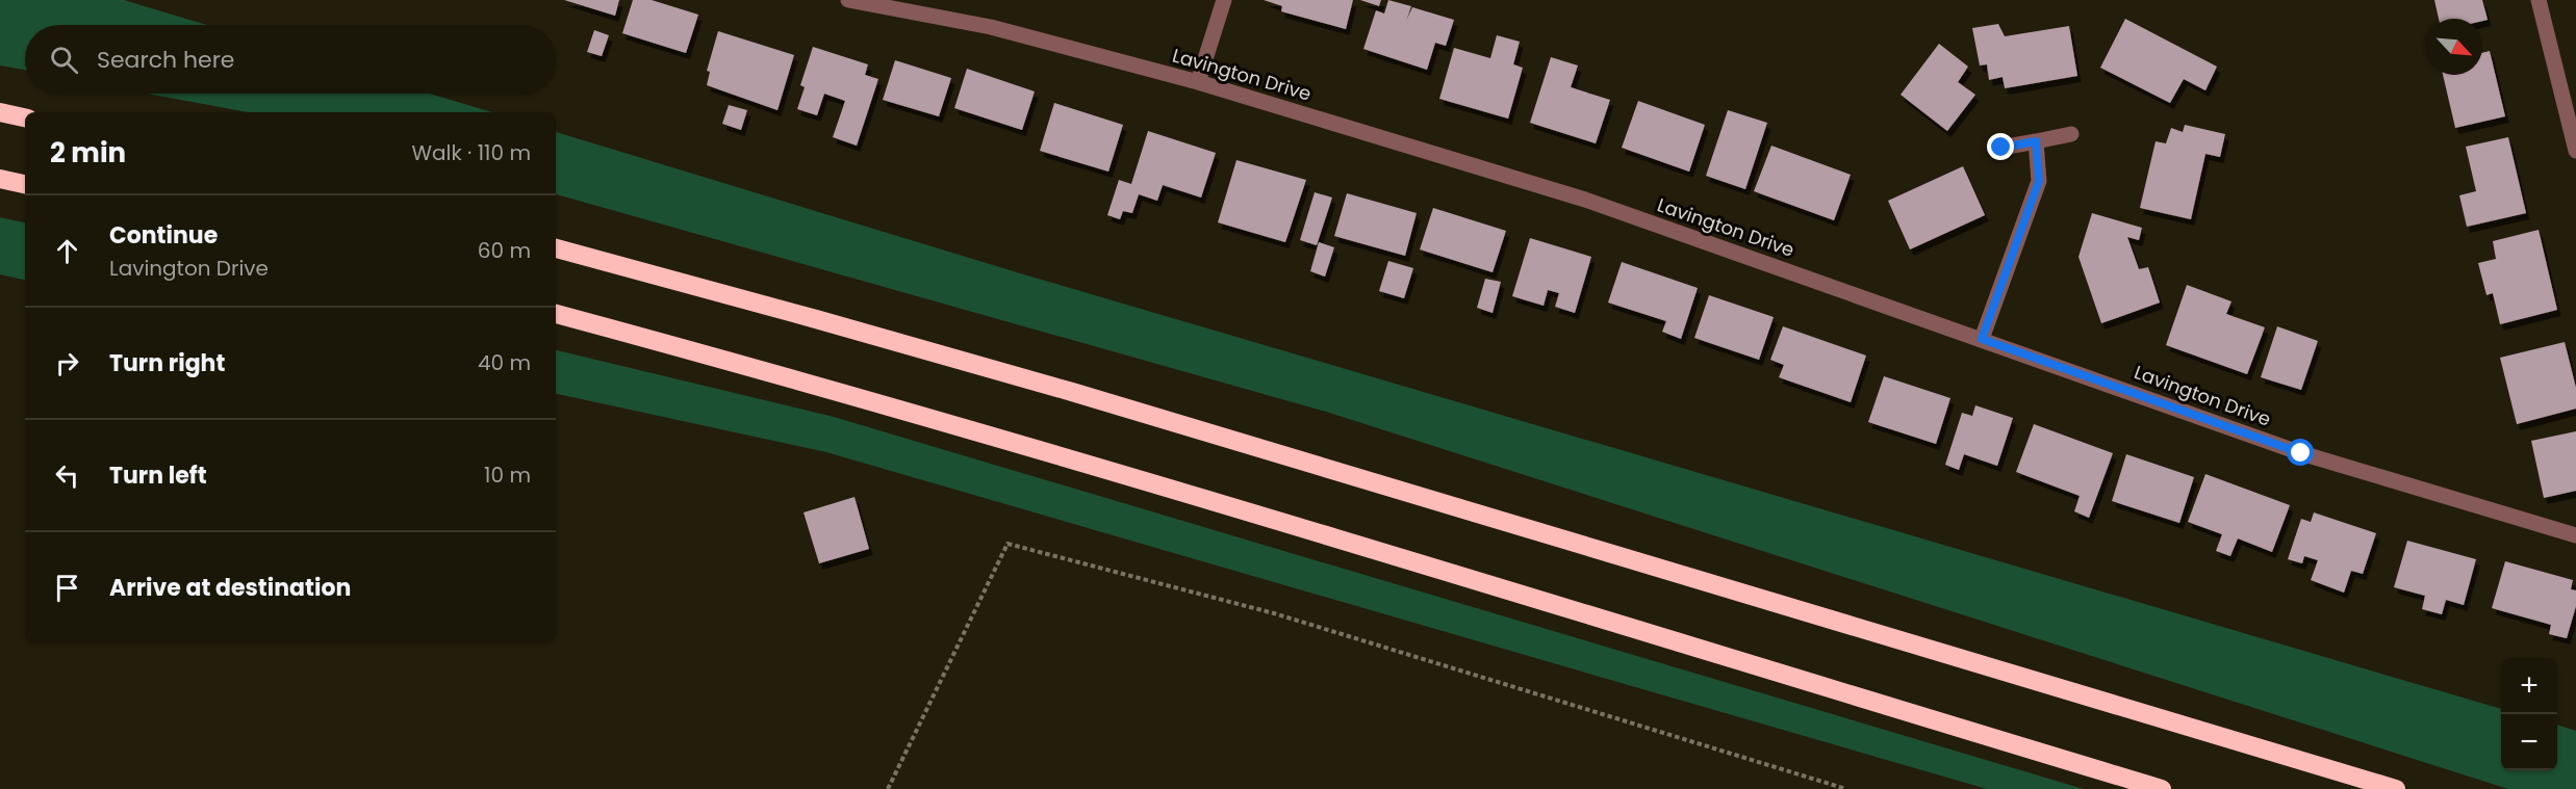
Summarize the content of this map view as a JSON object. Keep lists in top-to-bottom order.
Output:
{
  "streets": {
    "street": ["Lavington Drive"]
  },
  "north": "bottom right",
  "page": {
    "search": "Search here",
    "heading": ["2 min", "Walk · 110 m"],
    "list": [
      ["Continue", "Lavington Drive", "60 m"],
      ["Turn right", "40 m"],
      ["Turn left", "10 m"],
      "Arrive at destination"
    ],
    "map_buttons": ["+", "−"]
  }
}
